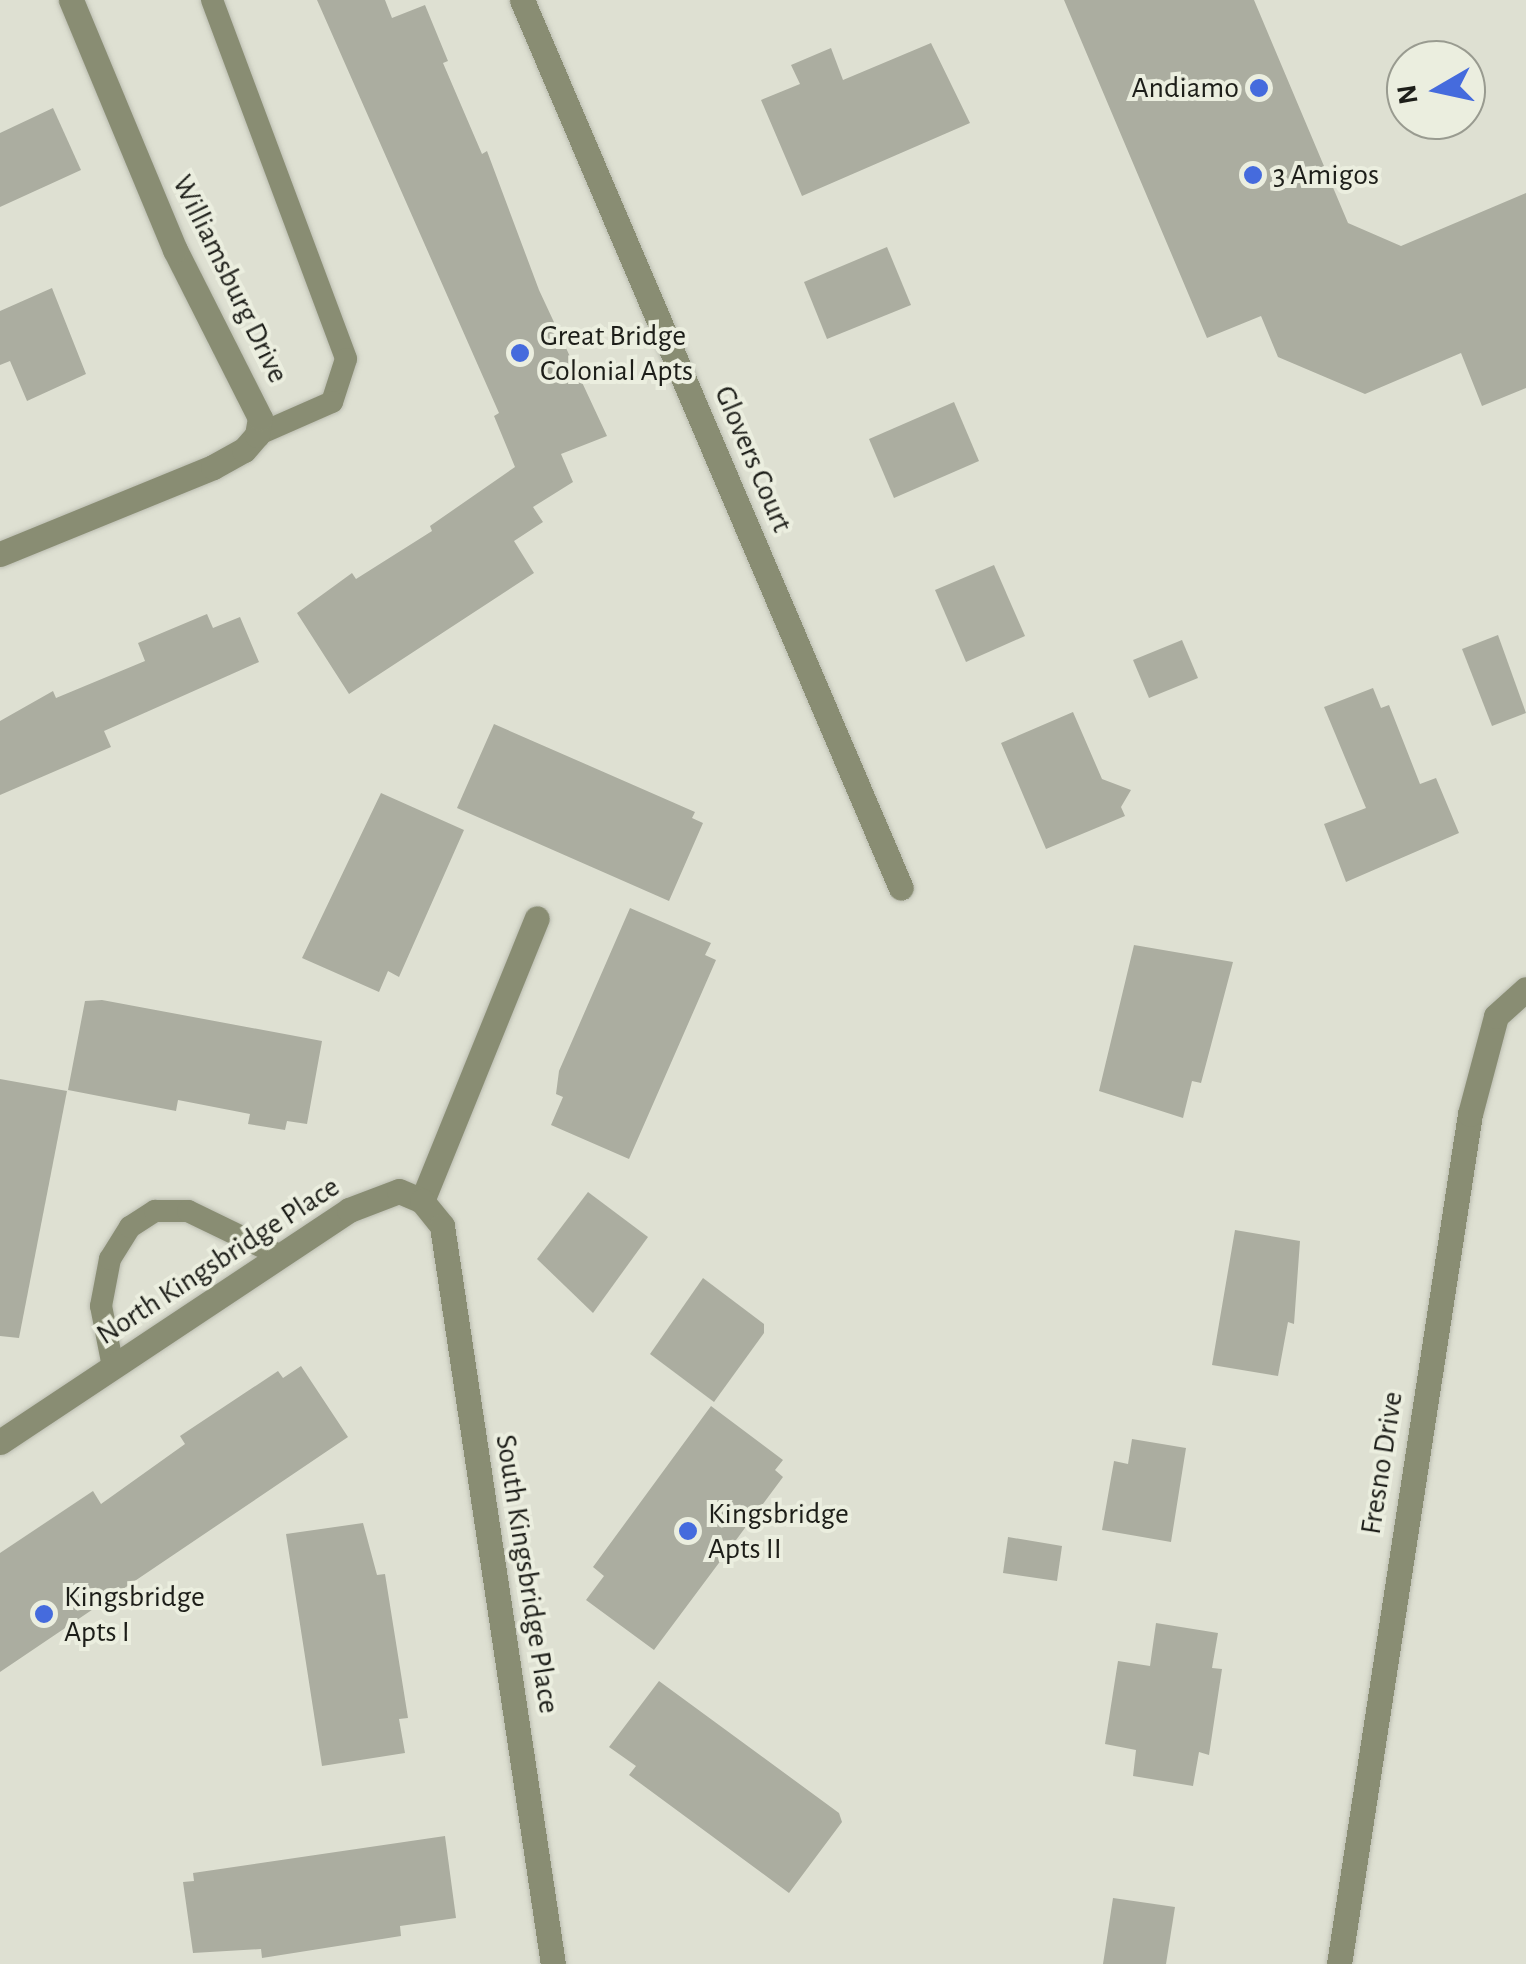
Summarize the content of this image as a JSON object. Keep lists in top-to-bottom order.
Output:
{
  "streets": {
    "street": [
      "Williamsburg Drive",
      "Glovers Court",
      "North Kingsbridge Place",
      "Fresno Drive",
      "South Kingsbridge Place"
    ]
  },
  "crossings": [
    ["North Kingsbridge Place", "South Kingsbridge Place"]
  ],
  "places": [
    "Andiamo",
    "3 Amigos",
    "Great Bridge Colonial Apts",
    "Kingsbridge Apts II",
    "Kingsbridge Apts I"
  ],
  "north": "left"
}
